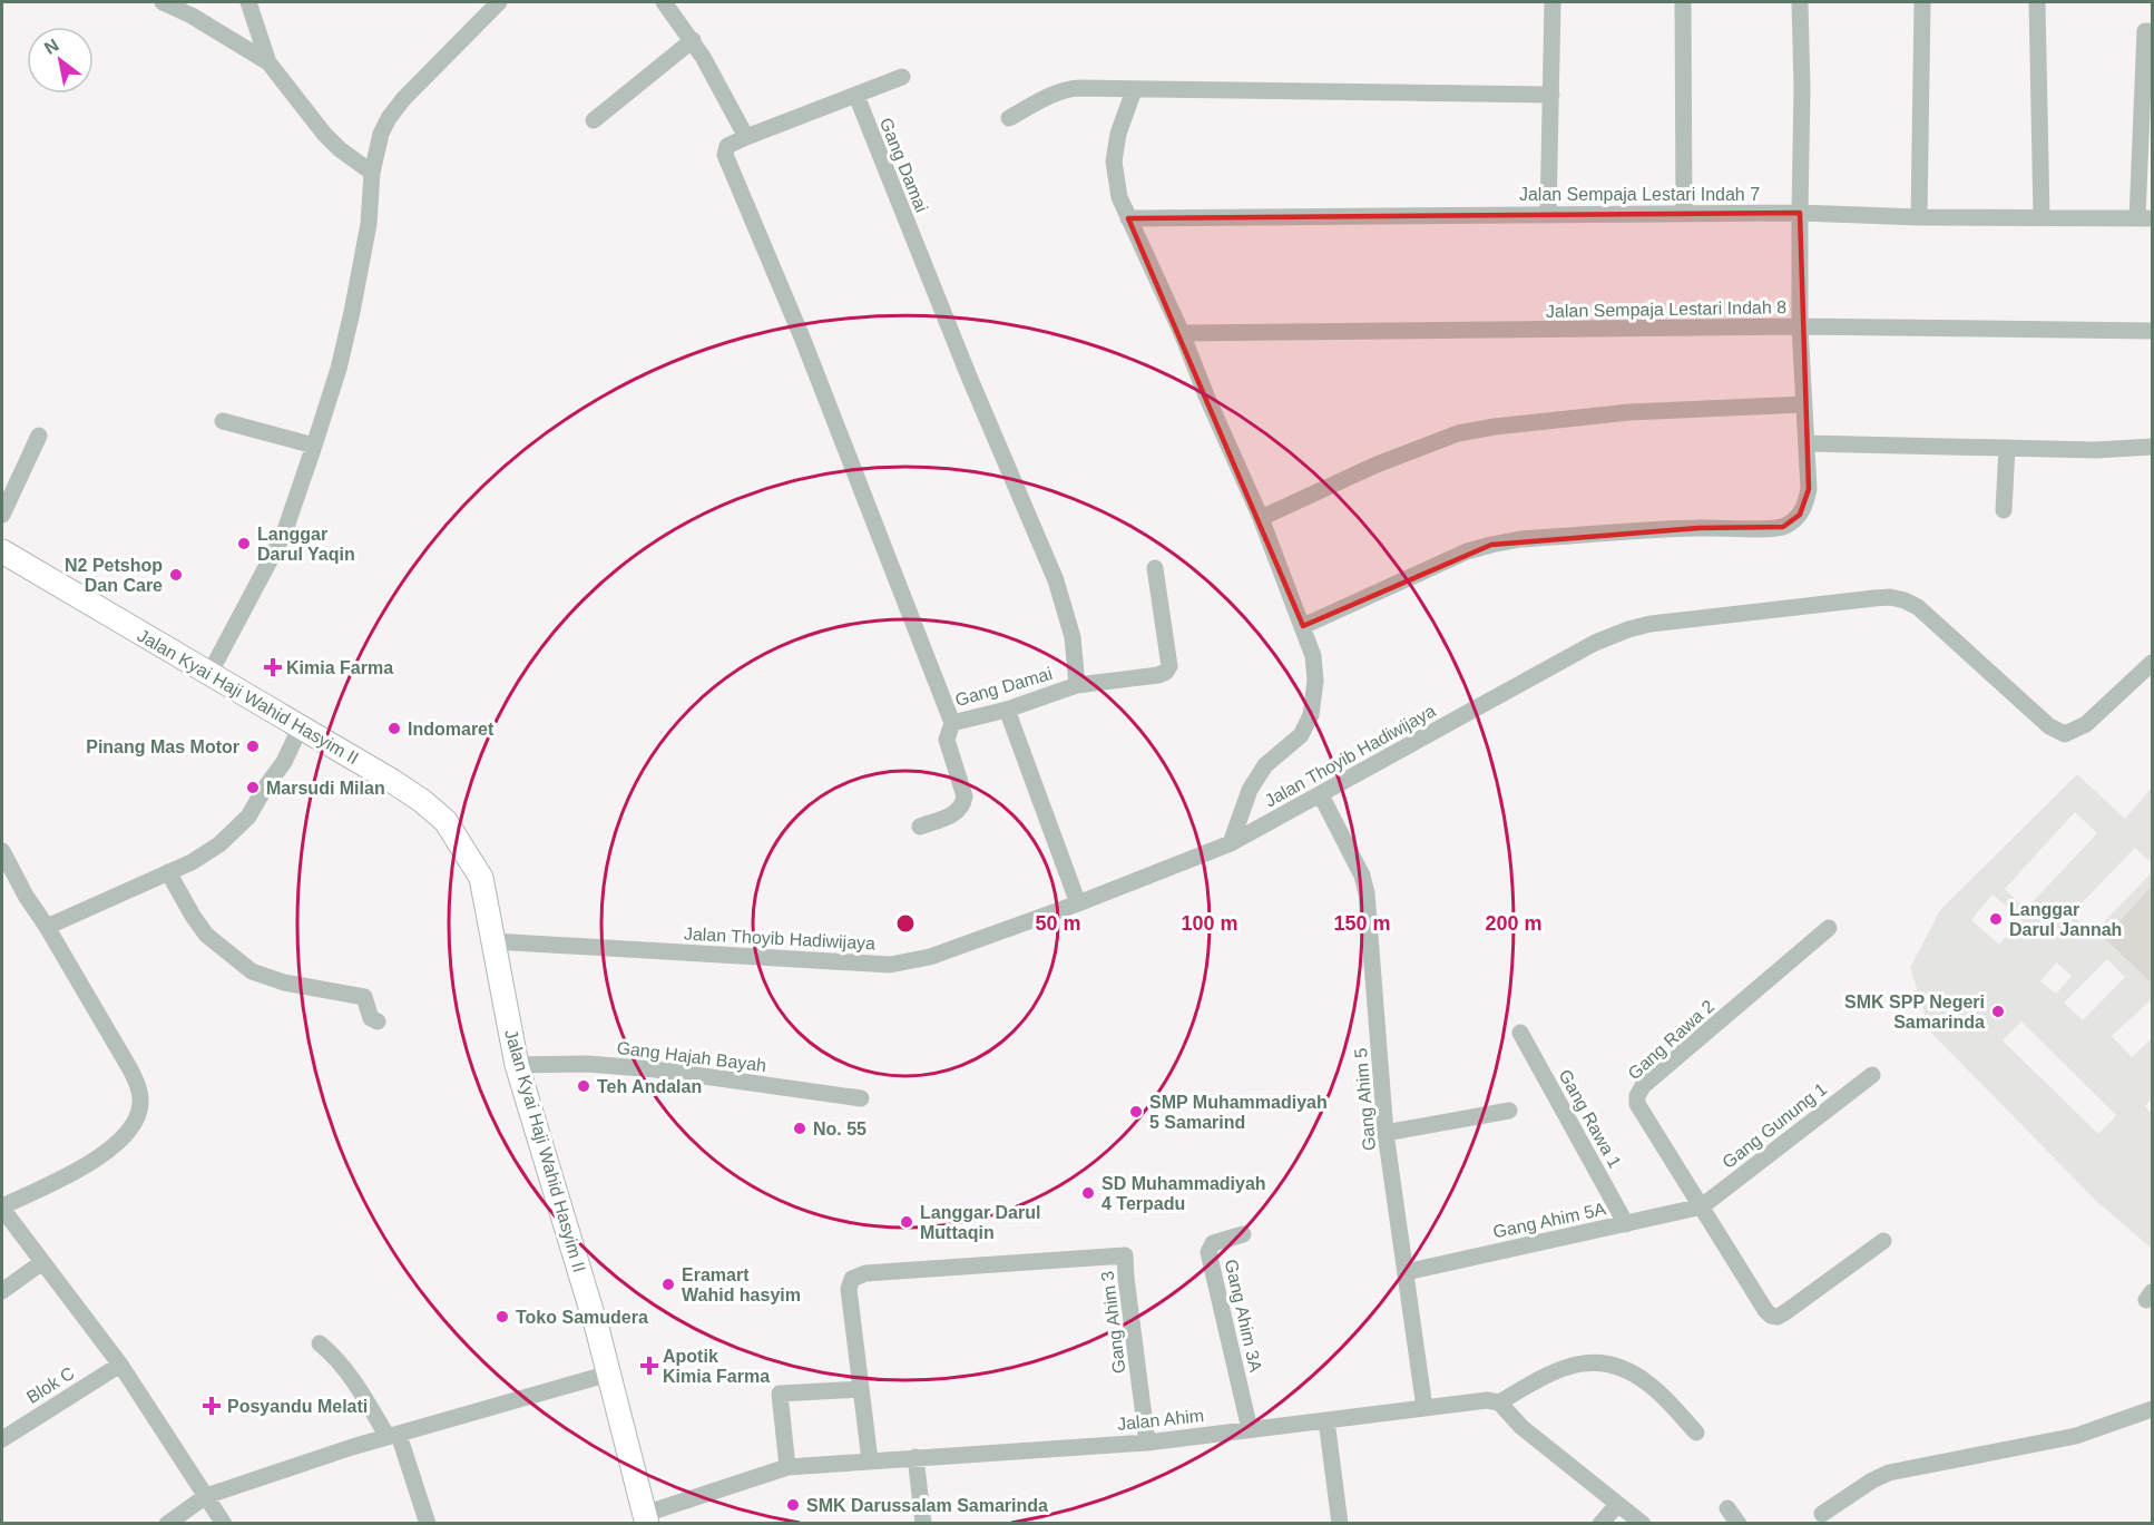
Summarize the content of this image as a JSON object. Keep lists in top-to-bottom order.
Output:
{
  "streets": {
    "street": [
      "Gang Damai",
      "Jalan Sempaja Lestari Indah 7",
      "Jalan Sempaja Lestari Indah 8",
      "Jalan Kyai Haji Wahid Hasyim II",
      "Jalan Thoyib Hadiwijaya",
      "Gang Rawa 2",
      "Gang Hajah Bayah",
      "Gang Ahim 5",
      "Gang Rawa 1",
      "Gang Gunung 1",
      "Gang Ahim 5A",
      "Gang Ahim 3A",
      "Gang Ahim 3",
      "Blok C",
      "Jalan Ahim"
    ]
  },
  "crossings": [
    ["Jalan Kyai Haji Wahid Hasyim II", "Jalan Thoyib Hadiwijaya"],
    ["Jalan Kyai Haji Wahid Hasyim II", "Gang Hajah Bayah"],
    ["Jalan Kyai Haji Wahid Hasyim II", "Jalan Ahim"],
    ["Jalan Thoyib Hadiwijaya", "Gang Ahim 5"],
    ["Gang Rawa 2", "Gang Gunung 1"],
    ["Gang Rawa 2", "Gang Ahim 5A"],
    ["Gang Ahim 5", "Gang Ahim 5A"],
    ["Gang Ahim 5", "Jalan Ahim"],
    ["Gang Rawa 1", "Gang Ahim 5A"],
    ["Gang Gunung 1", "Gang Ahim 5A"],
    ["Gang Ahim 3A", "Jalan Ahim"],
    ["Gang Ahim 3", "Jalan Ahim"]
  ],
  "places": {
    "other": [
      "Langgar Darul Yaqin",
      "N2 Petshop Dan Care",
      "Indomaret",
      "Pinang Mas Motor",
      "Marsudi Milan",
      "Langgar Darul Jannah",
      "SMK SPP Negeri Samarinda",
      "Teh Andalan",
      "SMP Muhammadiyah 5 Samarind",
      "No. 55",
      "SD Muhammadiyah 4 Terpadu",
      "Langgar Darul Muttaqin",
      "Eramart Wahid hasyim",
      "Toko Samudera",
      "SMK Darussalam Samarinda"
    ],
    "health": ["Kimia Farma", "Apotik Kimia Farma", "Posyandu Melati"]
  },
  "north": "top left",
  "rings": [
    "50 m",
    "100 m",
    "150 m",
    "200 m"
  ]
}
